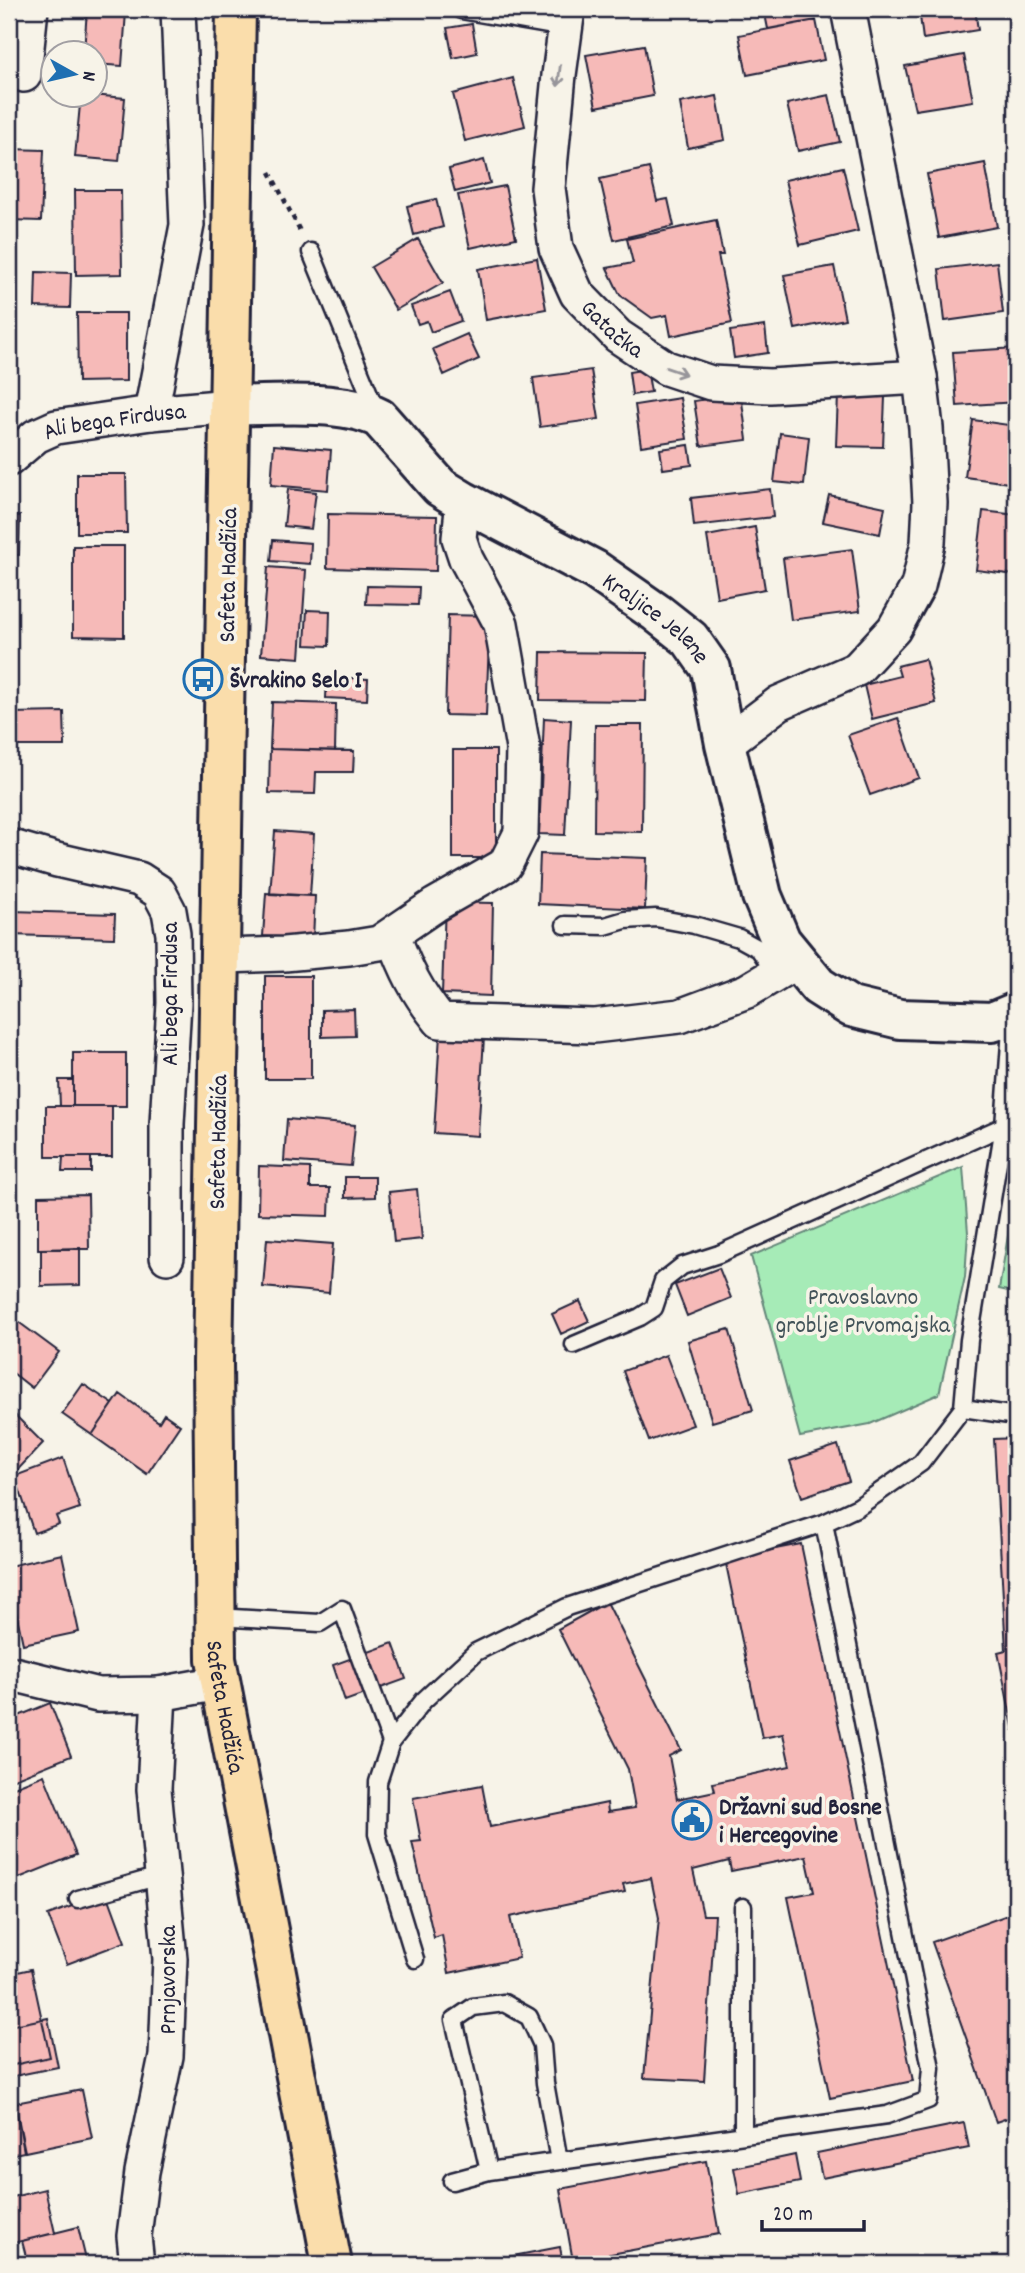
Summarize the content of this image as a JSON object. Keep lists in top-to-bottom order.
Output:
{
  "streets": {
    "main road": ["Safeta Hadžića", "Kraljice Jelene"],
    "street": ["Gatačka", "Ali bega Firdusa", "Prnjavorska"]
  },
  "crossings": [
    ["Ali bega Firdusa", "Safeta Hadžića"]
  ],
  "parks": ["Pravoslavno groblje Prvomajska"],
  "places": {
    "bus stop": ["Švrakino Selo I"],
    "public building": ["Državni sud Bosne i Hercegovine"]
  },
  "scale_bar": "20 m",
  "north": "right"
}
